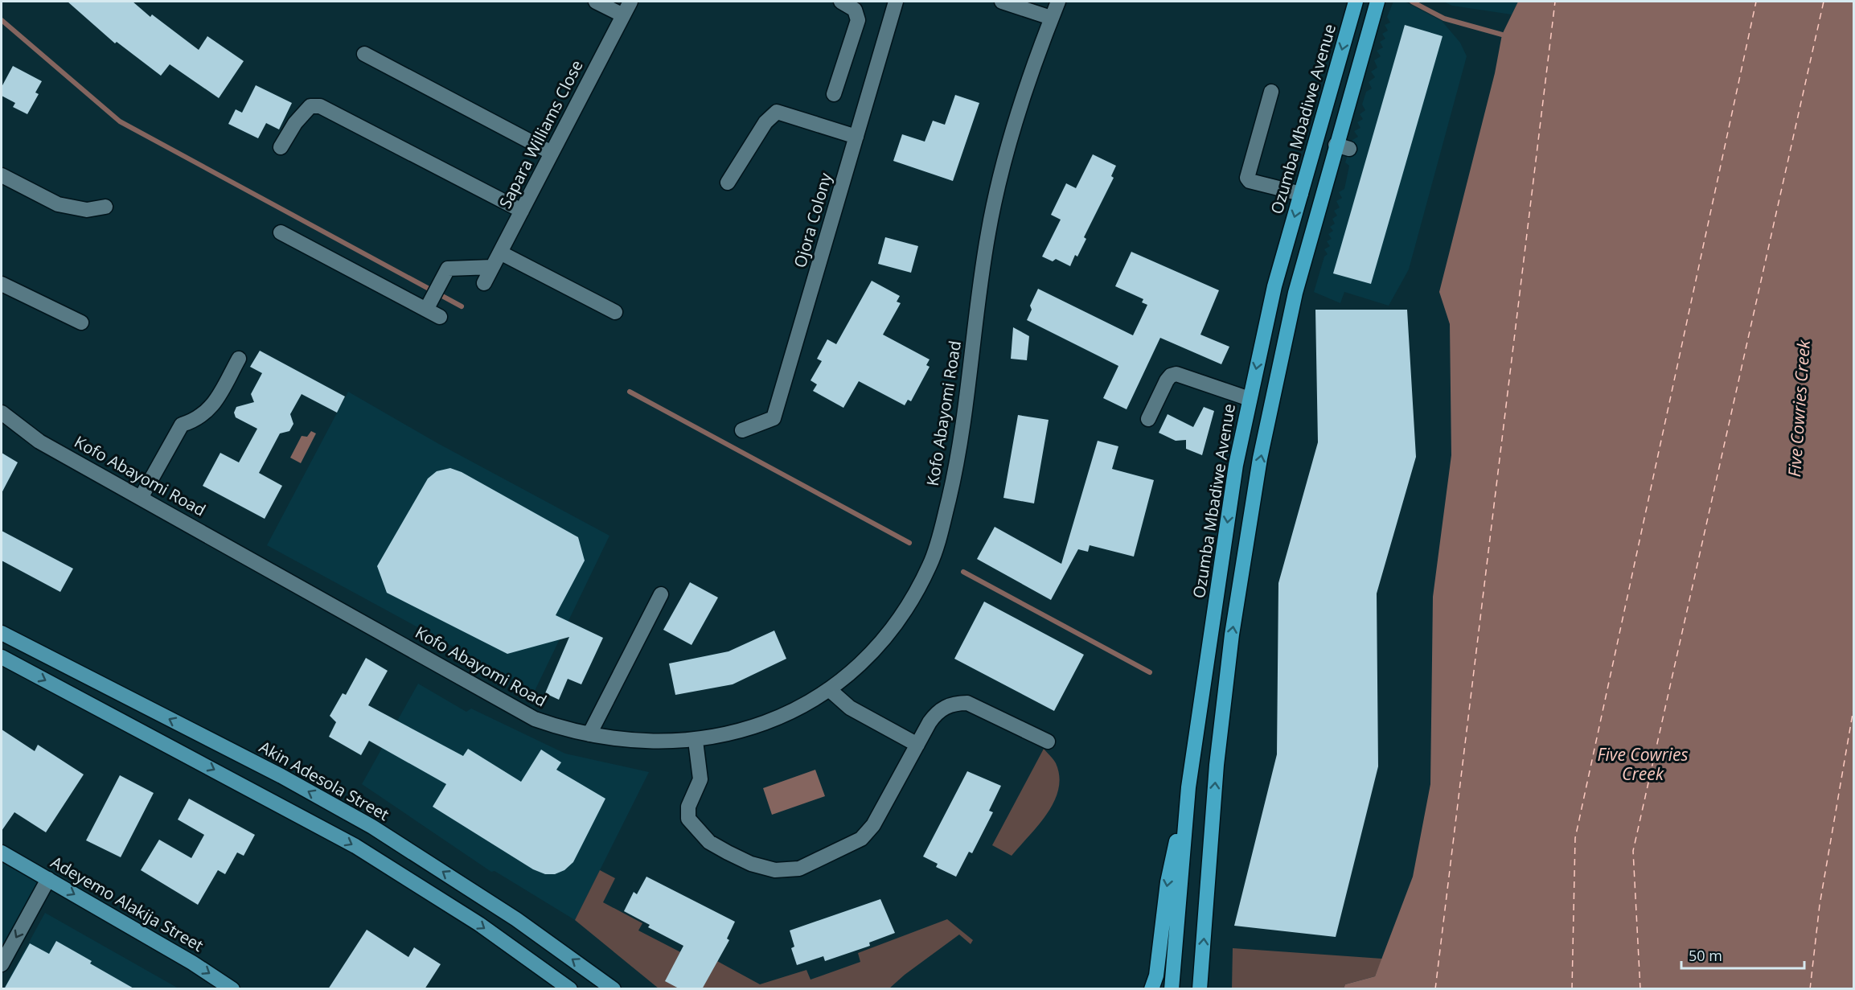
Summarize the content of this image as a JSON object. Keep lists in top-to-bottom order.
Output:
{
  "streets": {
    "highway": ["Ozumba Mbadiwe Avenue"],
    "main road": ["Akin Adesola Street", "Adeyemo Alakija Street"],
    "street": ["Sapara Williams Close", "Ojora Colony", "Kofo Abayomi Road"]
  },
  "one_way": ["Adeyemo Alakija Street"],
  "water": ["Five Cowries Creek"],
  "scale_bar": "50 m"
}
